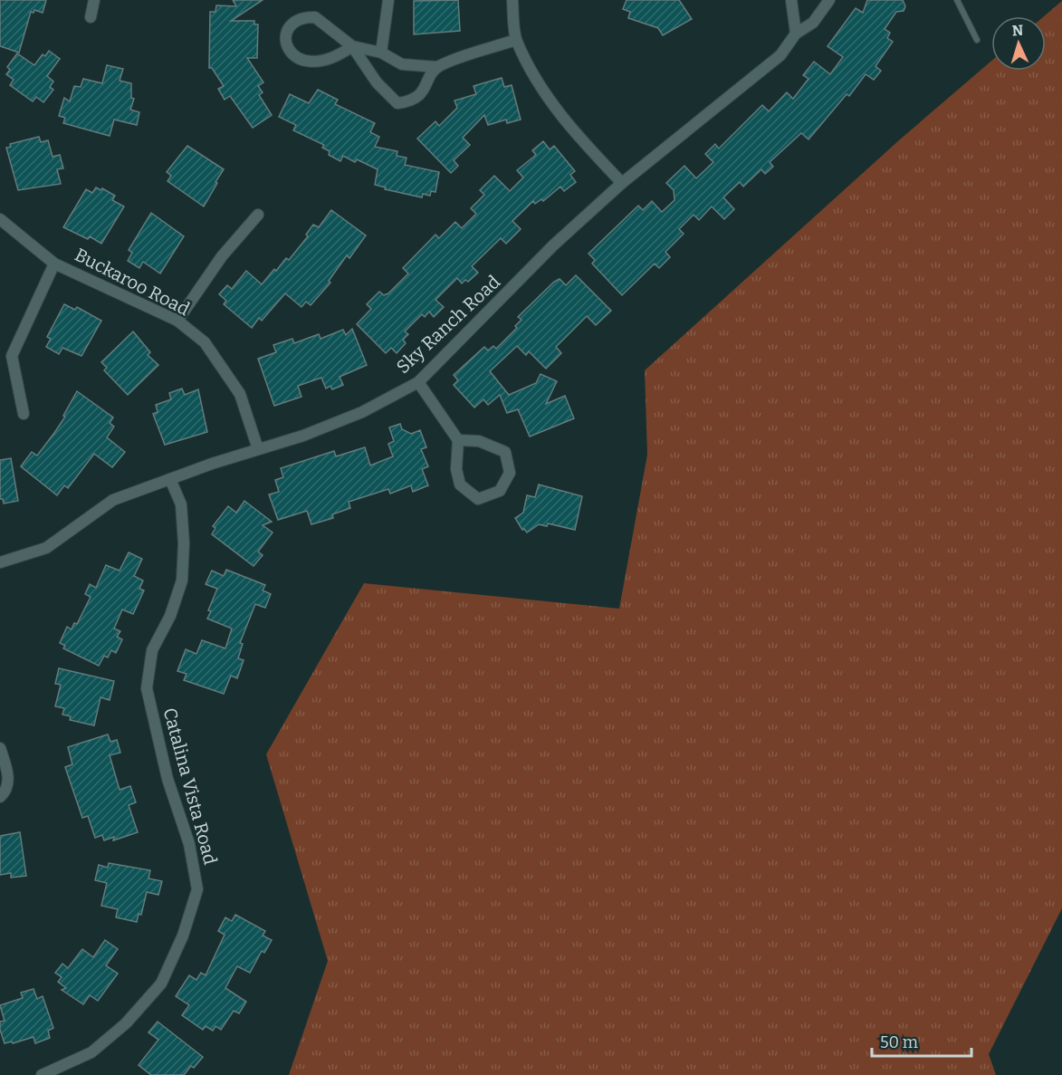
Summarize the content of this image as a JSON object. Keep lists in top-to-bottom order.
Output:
{
  "streets": {
    "street": ["Buckaroo Road", "Sky Ranch Road", "Catalina Vista Road"]
  },
  "crossings": [
    ["Buckaroo Road", "Sky Ranch Road"],
    ["Sky Ranch Road", "Catalina Vista Road"]
  ],
  "scale_bar": "50 m",
  "north": "top"
}
